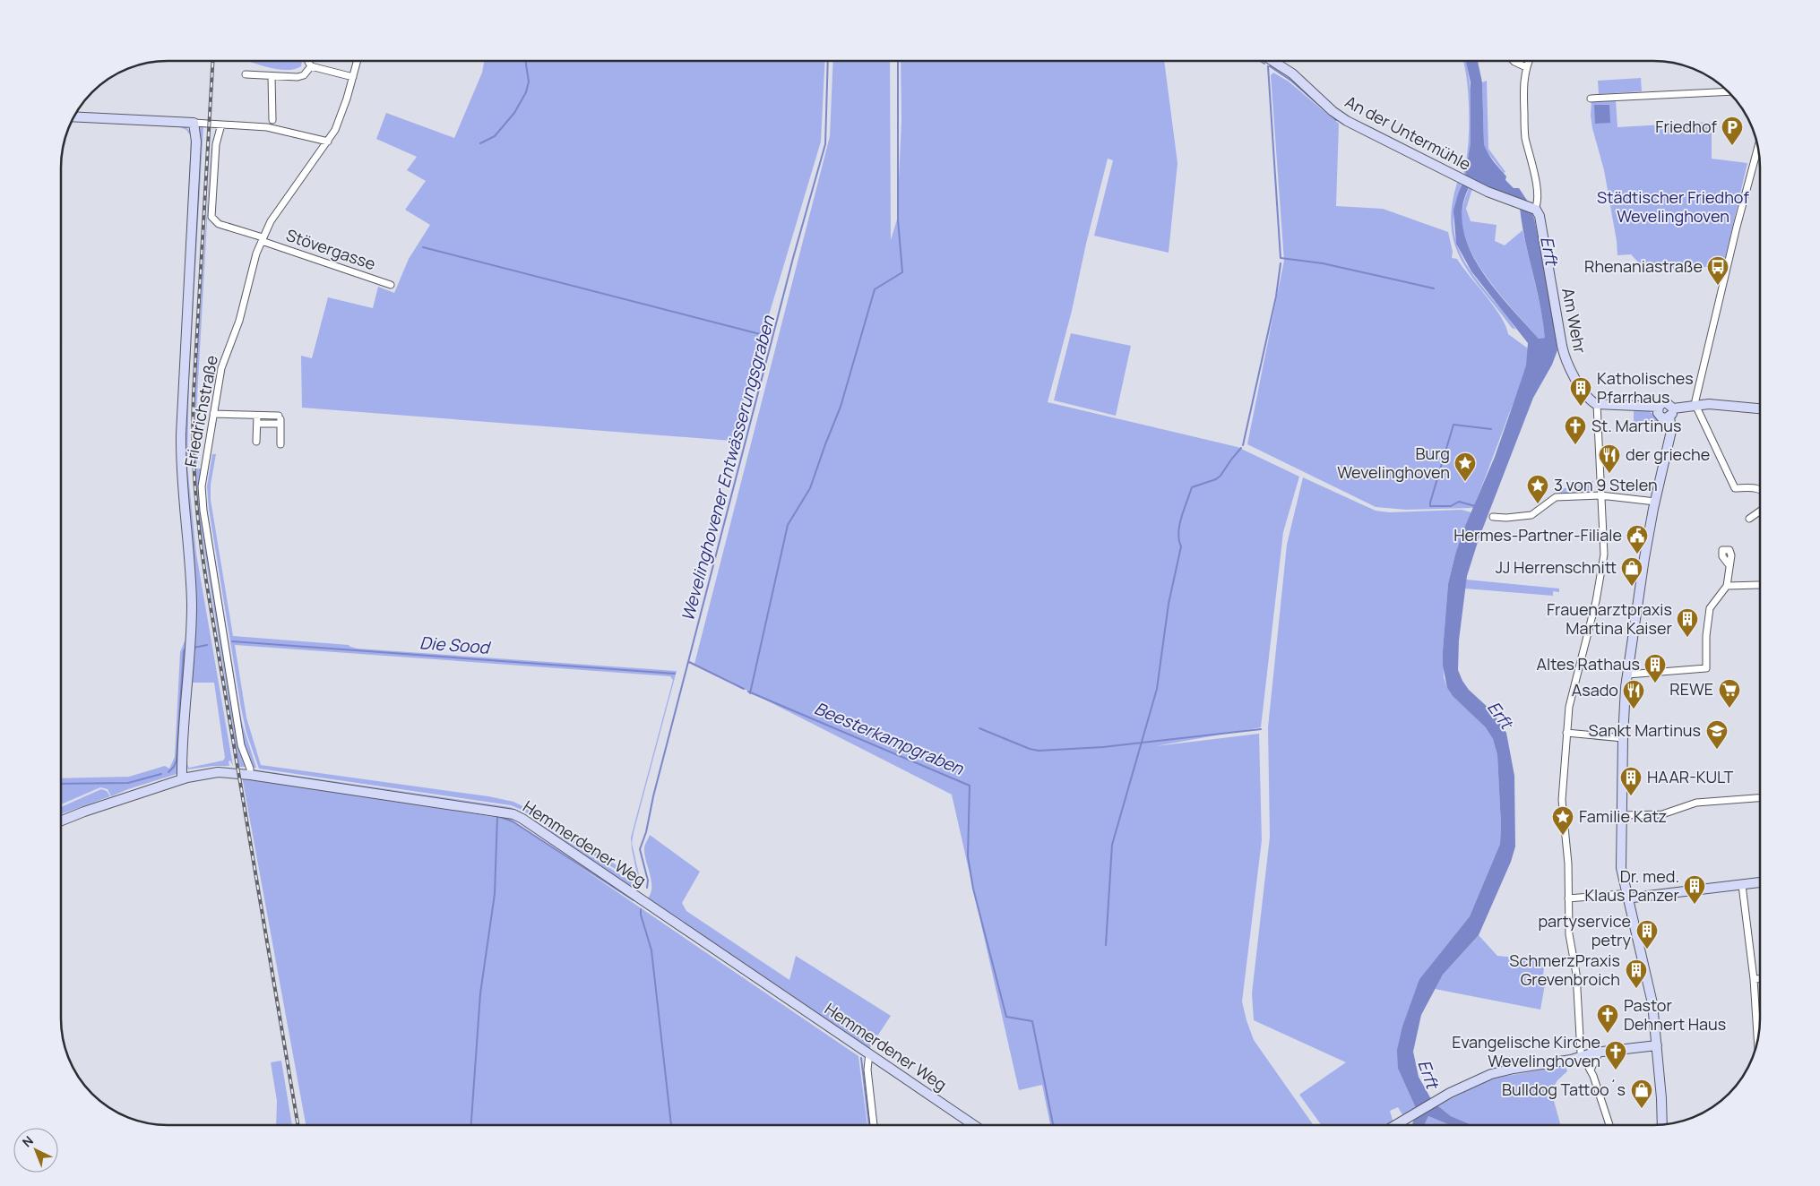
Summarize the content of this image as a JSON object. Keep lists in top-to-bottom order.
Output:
{
  "streets": {
    "main road": ["An der Untermühle", "Am Wehr", "Hemmerdener Weg"],
    "street": ["Stövergasse", "Friedrichstraße"]
  },
  "crossings": [
    ["An der Untermühle", "Am Wehr"],
    ["Stövergasse", "Friedrichstraße"],
    ["Friedrichstraße", "Hemmerdener Weg"]
  ],
  "water": [
    "Erft",
    "Wevelinghovener Entwässerungsgraben",
    "Die Sood",
    "Beesterkampgraben"
  ],
  "parks": ["Städtischer Friedhof Wevelinghoven"],
  "places": {
    "parking": ["Friedhof"],
    "bus stop": ["Rhenaniastraße"],
    "building": [
      "Katholisches Pfarrhaus",
      "Frauenarztpraxis Martina Kaiser",
      "Altes Rathaus",
      "HAAR-KULT",
      "Dr. med. Klaus Panzer",
      "partyservice petry",
      "SchmerzPraxis Grevenbroich"
    ],
    "church": ["St. Martinus", "Pastor Dehnert Haus", "Evangelische Kirche Wevelinghoven"],
    "restaurant": ["der grieche", "Asado"],
    "place": ["Burg Wevelinghoven", "3 von 9 Stelen", "Familie Katz"],
    "public building": ["Hermes-Partner-Filiale"],
    "shop": ["JJ Herrenschnitt", "Bulldog Tattoo´s"],
    "supermarket": ["REWE"],
    "school or university": ["Sankt Martinus"]
  },
  "north": "top left"
}
